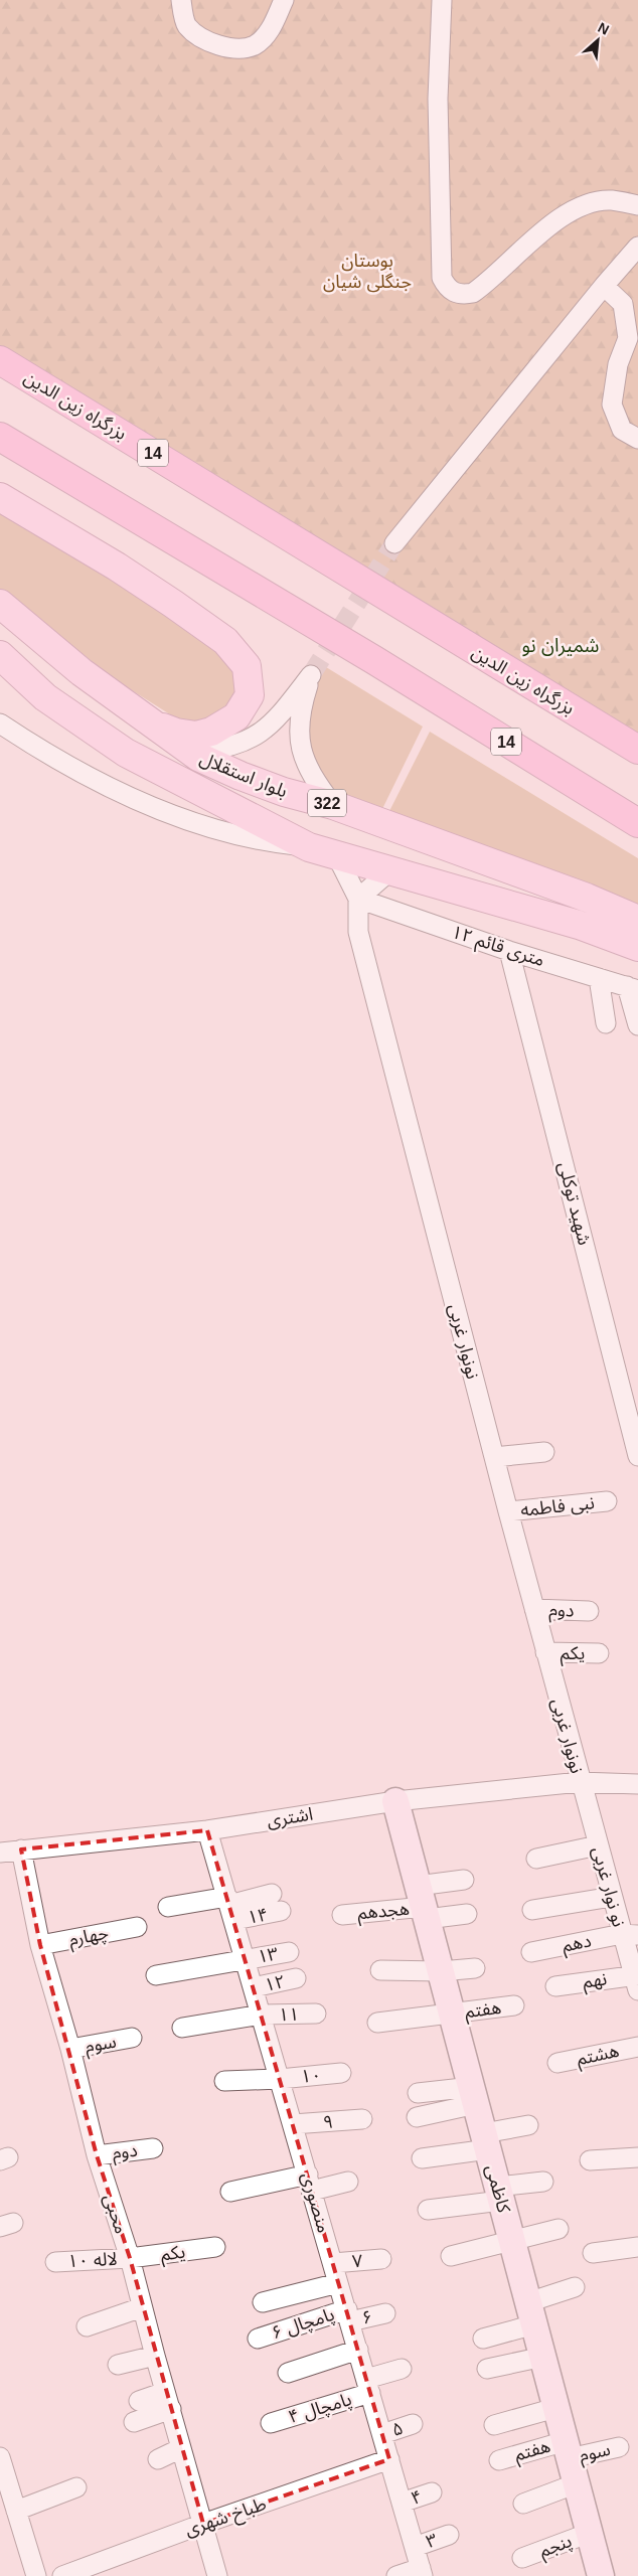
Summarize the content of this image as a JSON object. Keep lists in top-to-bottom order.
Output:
{
  "streets": {
    "highway": ["بزرگراه زین الدین", "14"],
    "main road": ["بلوار استقلال", "322"],
    "street": [
      "۱۲ متری قائم",
      "شهید توکلی",
      "نونوار غربی",
      "نبی فاطمه",
      "دوم",
      "یکم",
      "اشتری",
      "نو نوار غربی",
      "هجدهم",
      "۱۴",
      "چهارم",
      "دهم",
      "۱۳",
      "نهم",
      "۱۲",
      "هفتم",
      "۱۱",
      "سوم",
      "هشتم",
      "۱۰",
      "۹",
      "کاظمی",
      "منصوری",
      "محبی",
      "لاله ۱۰",
      "۷",
      "۶",
      "۶ پامچال",
      "پامچال ۴",
      "۵",
      "۴",
      "طباخ شهری",
      "۳",
      "پنجم"
    ]
  },
  "crossings": [
    ["۱۲ متری قائم", "شهید توکلی"],
    ["۱۲ متری قائم", "نونوار غربی"],
    ["نونوار غربی", "نبی فاطمه"],
    ["نونوار غربی", "دوم"],
    ["نونوار غربی", "یکم"],
    ["نونوار غربی", "اشتری"],
    ["نونوار غربی", "نو نوار غربی"],
    ["دوم", "محبی"],
    ["یکم", "محبی"],
    ["یکم", "لاله ۱۰"],
    ["اشتری", "نو نوار غربی"],
    ["اشتری", "کاظمی"],
    ["اشتری", "منصوری"],
    ["اشتری", "محبی"],
    ["نو نوار غربی", "دهم"],
    ["نو نوار غربی", "نهم"],
    ["هجدهم", "کاظمی"],
    ["۱۴", "منصوری"],
    ["چهارم", "محبی"],
    ["۱۳", "منصوری"],
    ["۱۲", "منصوری"],
    ["هفتم", "سوم"],
    ["هفتم", "کاظمی"],
    ["۱۱", "منصوری"],
    ["سوم", "کاظمی"],
    ["سوم", "محبی"],
    ["۱۰", "منصوری"],
    ["۹", "منصوری"],
    ["کاظمی", "پنجم"],
    ["منصوری", "۷"],
    ["منصوری", "۶"],
    ["منصوری", "۶ پامچال"],
    ["منصوری", "پامچال ۴"],
    ["منصوری", "۵"],
    ["منصوری", "۴"],
    ["منصوری", "طباخ شهری"],
    ["منصوری", "۳"],
    ["محبی", "لاله ۱۰"],
    ["محبی", "طباخ شهری"],
    ["۶", "۶ پامچال"]
  ],
  "districts": ["شمیران نو"],
  "parks": ["بوستان جنگلی شیان"],
  "north": "top right"
}
